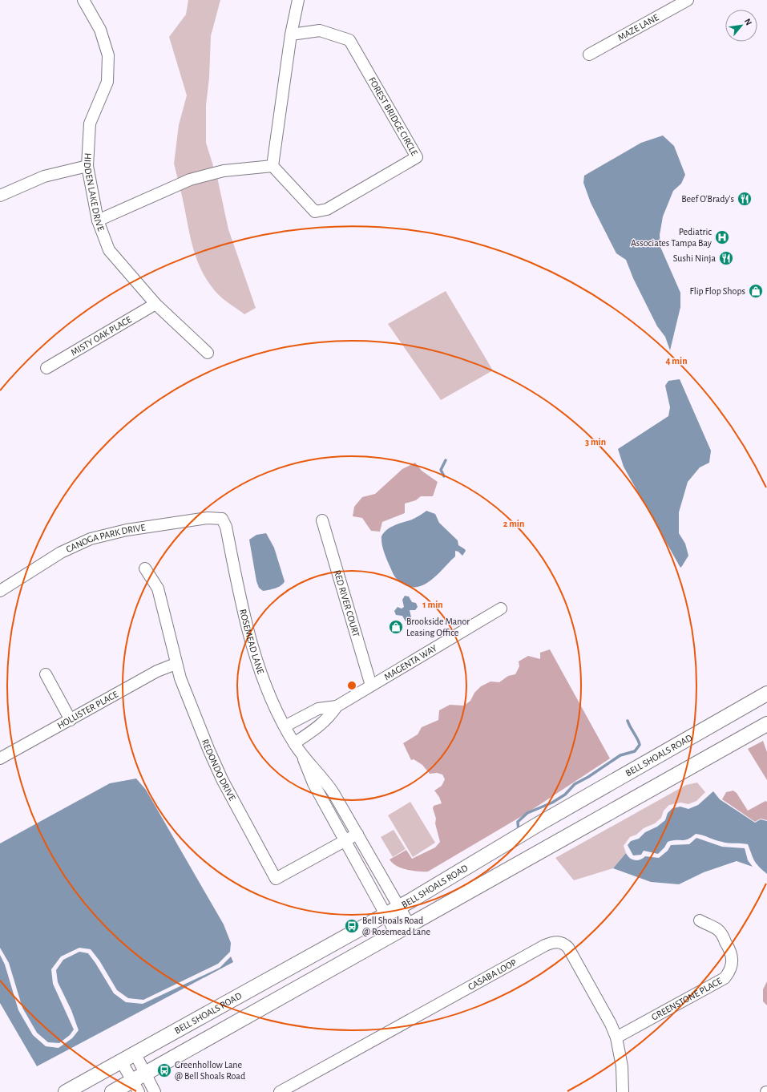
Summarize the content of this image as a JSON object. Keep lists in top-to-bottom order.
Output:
{
  "streets": {
    "main road": ["BELL SHOALS ROAD"],
    "street": [
      "MAZE LANE",
      "FOREST BRIDGE CIRCLE",
      "HIDDEN LAKE DRIVE",
      "MISTY OAK PLACE",
      "CANOGA PARK DRIVE",
      "RED RIVER COURT",
      "ROSEMEAD LANE",
      "MAGENTA WAY",
      "HOLLISTER PLACE",
      "REDONDO DRIVE",
      "CASABA LOOP",
      "GREENSTONE PLACE"
    ]
  },
  "crossings": [
    ["HIDDEN LAKE DRIVE", "MISTY OAK PLACE"],
    ["CANOGA PARK DRIVE", "ROSEMEAD LANE"],
    ["RED RIVER COURT", "MAGENTA WAY"],
    ["ROSEMEAD LANE", "MAGENTA WAY"],
    ["ROSEMEAD LANE", "BELL SHOALS ROAD"],
    ["ROSEMEAD LANE", "REDONDO DRIVE"],
    ["HOLLISTER PLACE", "REDONDO DRIVE"],
    ["CASABA LOOP", "GREENSTONE PLACE"]
  ],
  "places": {
    "restaurant": ["Beef O'Brady's", "Sushi Ninja"],
    "hospital": ["Pediatric Associates Tampa Bay"],
    "shop": ["Flip Flop Shops", "Brookside Manor Leasing Office"],
    "bus stop": ["Bell Shoals Road @ Rosemead Lane", "Greenhollow Lane @ Bell Shoals Road"]
  },
  "north": "top right",
  "rings": [
    "4 min",
    "3 min",
    "2 min",
    "1 min"
  ]
}
